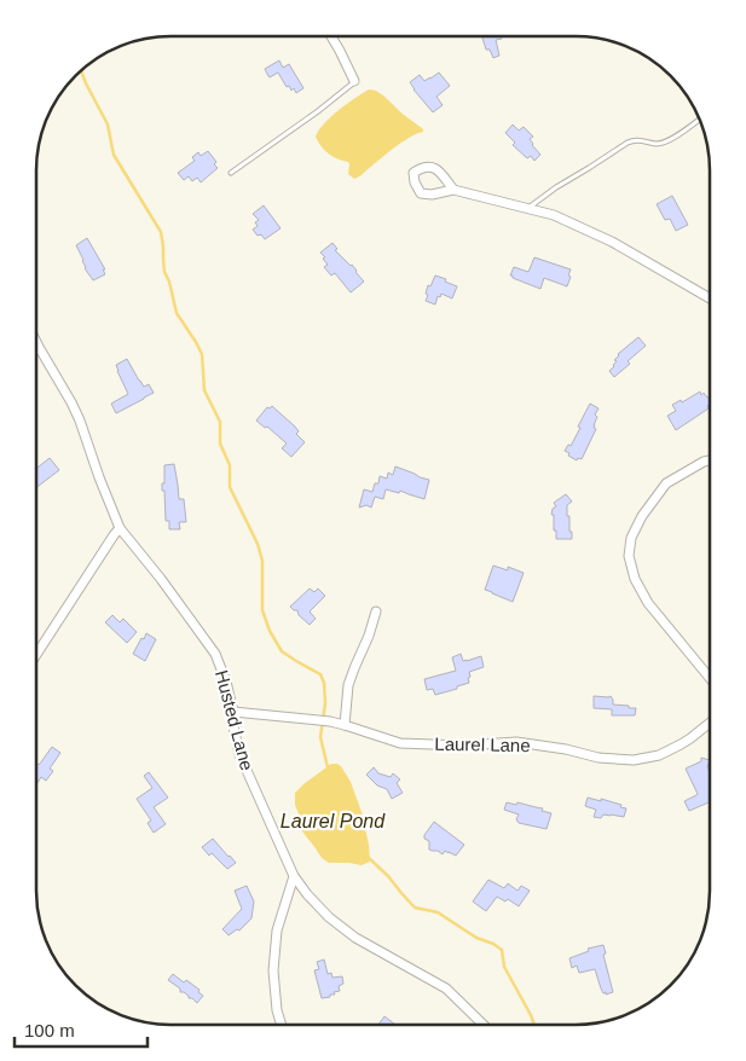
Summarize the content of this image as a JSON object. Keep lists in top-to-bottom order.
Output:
{
  "streets": {
    "street": ["Husted Lane", "Laurel Lane"]
  },
  "crossings": [
    ["Husted Lane", "Laurel Lane"]
  ],
  "water": ["Laurel Pond"],
  "scale_bar": "100 m"
}
